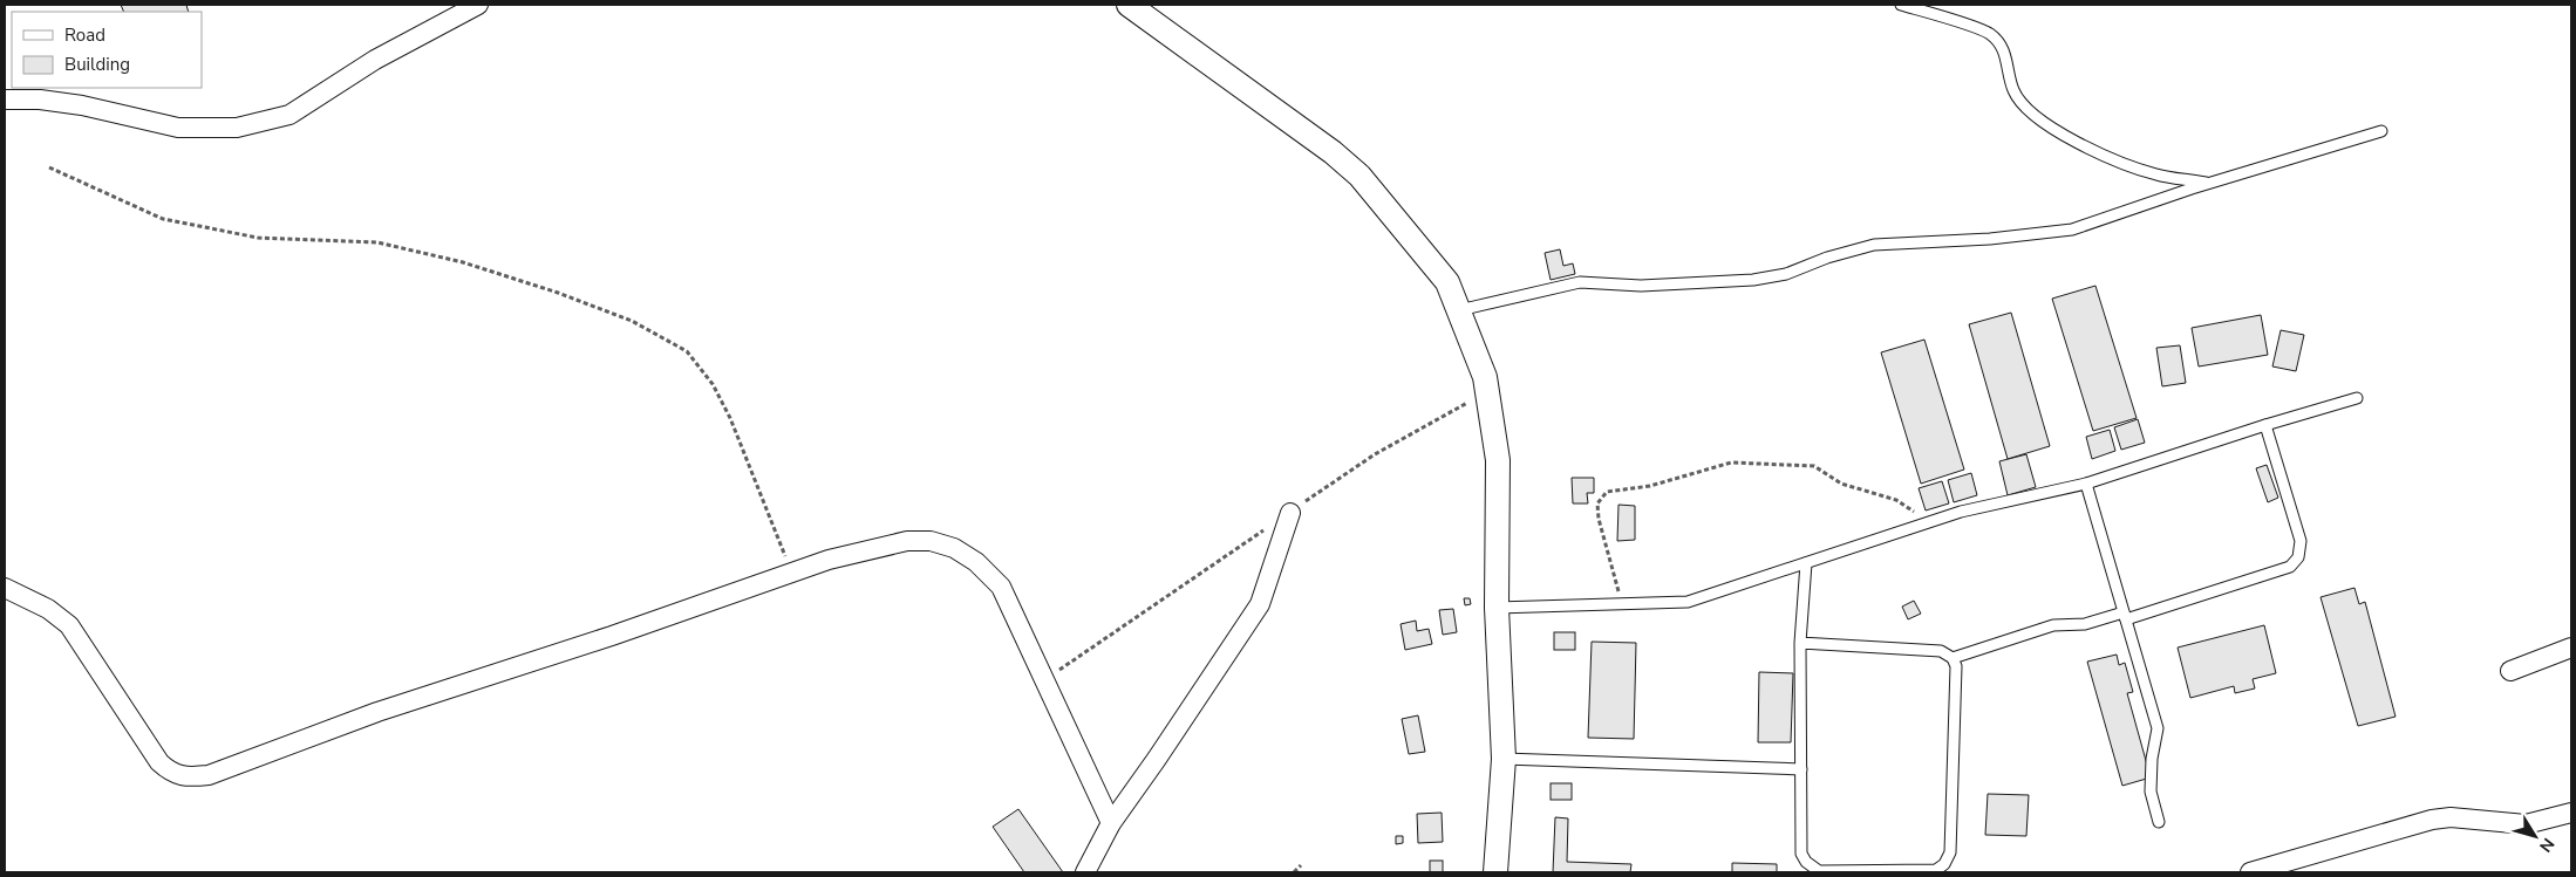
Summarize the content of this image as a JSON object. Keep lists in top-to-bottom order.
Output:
{
  "legend": ["Road", "Building"],
  "north": "bottom right"
}
